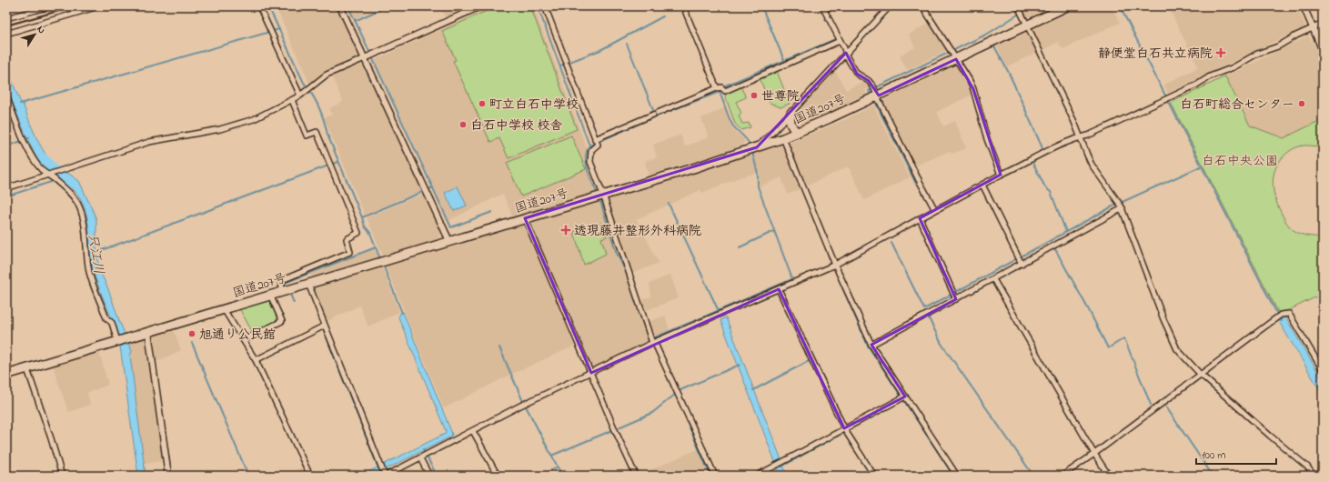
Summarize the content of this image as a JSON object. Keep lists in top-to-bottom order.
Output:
{
  "streets": {
    "highway": ["国道207号"]
  },
  "water": ["只江川"],
  "parks": ["白石中央公園"],
  "places": {
    "health": ["静便堂白石共立病院", "透現藤井整形外科病院"],
    "other": [
      "世尊院",
      "町立白石中学校",
      "白石町総合センター",
      "白石中学校 校舎",
      "旭通り公民館"
    ]
  },
  "scale_bar": "100 m",
  "north": "top right"
}
